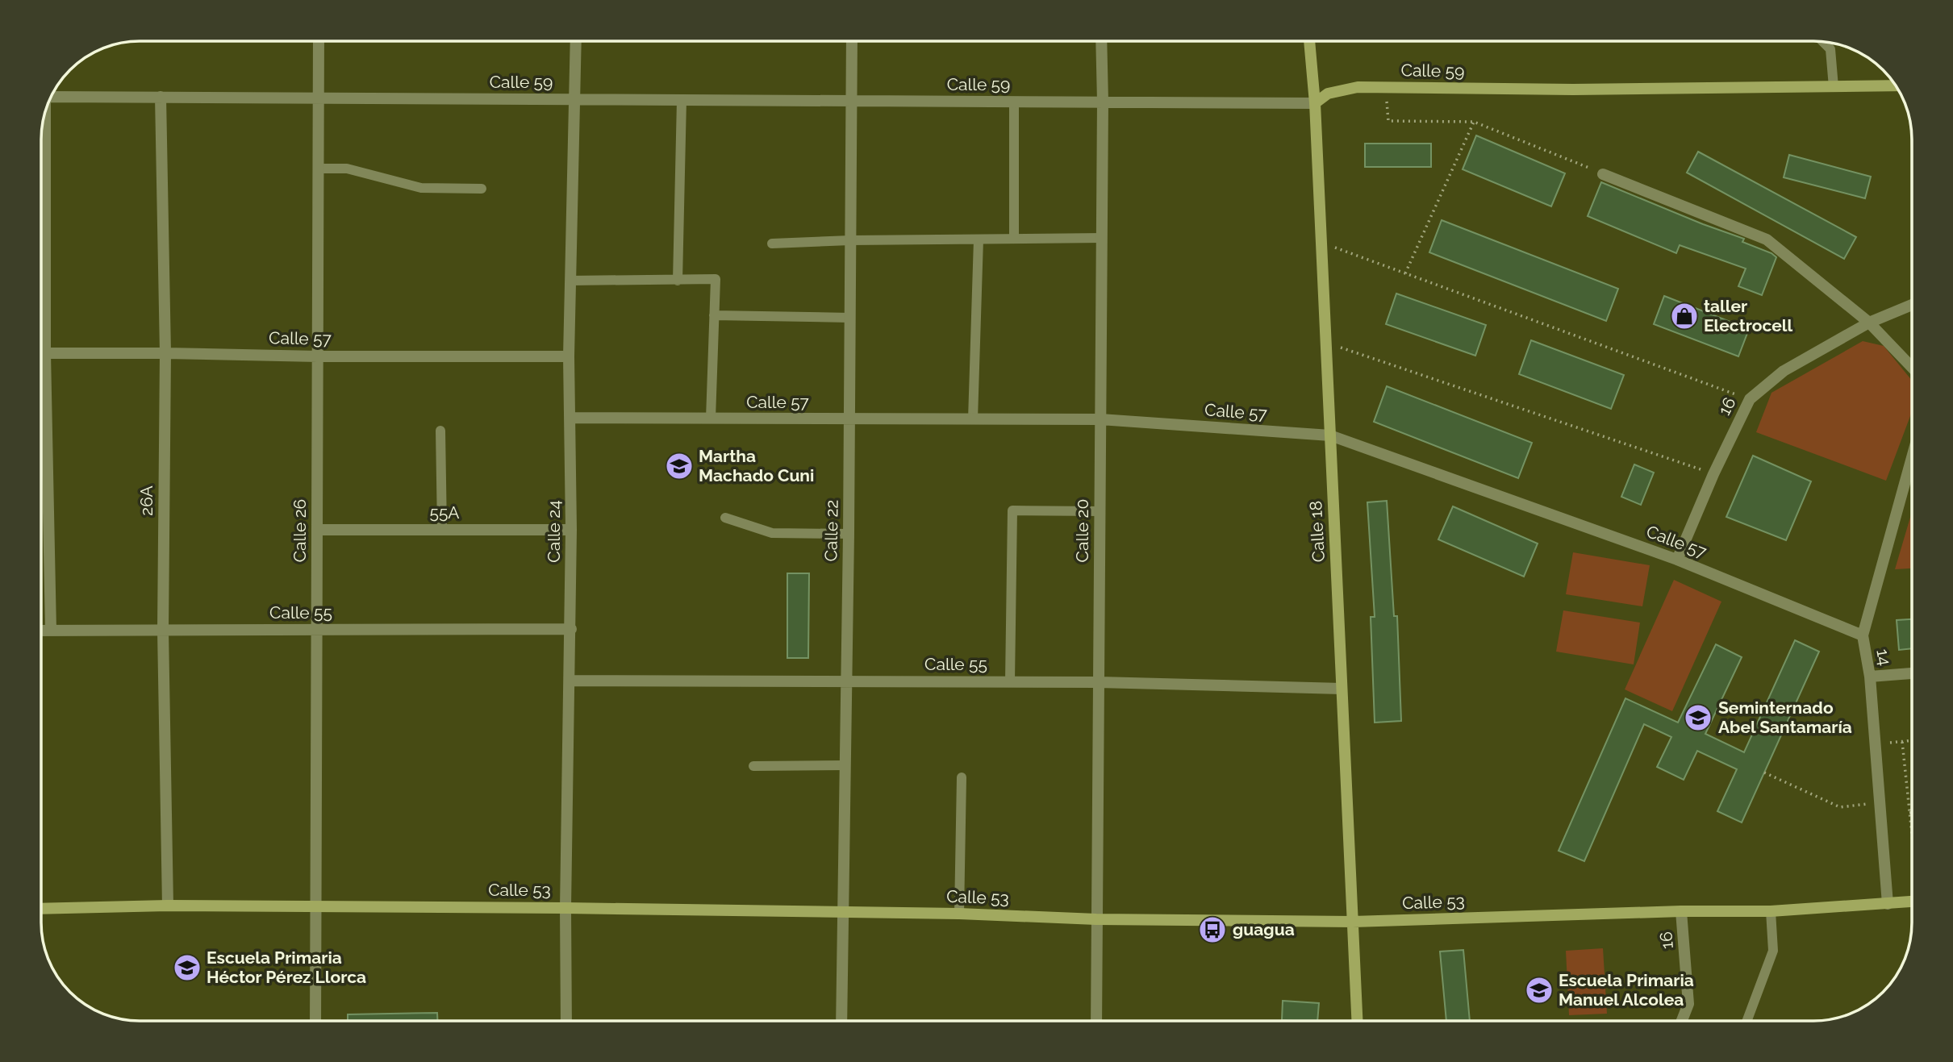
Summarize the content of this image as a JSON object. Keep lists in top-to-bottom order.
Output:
{
  "streets": {
    "street": [
      "Calle 59",
      "Calle 57",
      "16",
      "26A",
      "55A",
      "Calle 26",
      "Calle 22",
      "Calle 20",
      "Calle 24",
      "Calle 18",
      "Calle 55",
      "14",
      "Calle 53"
    ]
  },
  "crossings": [
    ["Calle 59", "26A"],
    ["Calle 59", "Calle 26"],
    ["Calle 59", "Calle 22"],
    ["Calle 59", "Calle 20"],
    ["Calle 59", "Calle 24"],
    ["Calle 59", "Calle 18"],
    ["Calle 57", "16"],
    ["Calle 57", "26A"],
    ["Calle 57", "Calle 26"],
    ["Calle 57", "Calle 22"],
    ["Calle 57", "Calle 20"],
    ["Calle 57", "Calle 24"],
    ["Calle 57", "Calle 18"],
    ["Calle 57", "14"],
    ["16", "Calle 53"],
    ["26A", "Calle 55"],
    ["26A", "Calle 53"],
    ["55A", "Calle 26"],
    ["55A", "Calle 24"],
    ["Calle 26", "Calle 55"],
    ["Calle 26", "Calle 53"],
    ["Calle 22", "Calle 55"],
    ["Calle 22", "Calle 53"],
    ["Calle 20", "Calle 55"],
    ["Calle 20", "Calle 53"],
    ["Calle 24", "Calle 55"],
    ["Calle 24", "Calle 53"],
    ["Calle 18", "Calle 55"],
    ["Calle 18", "Calle 53"],
    ["14", "Calle 53"]
  ],
  "places": {
    "shop": ["taller Electrocell"],
    "school or university": [
      "Martha Machado Cuni",
      "Seminternado Abel Santamaría",
      "Escuela Primaria Héctor Pérez Llorca",
      "Escuela Primaria Manuel Alcolea"
    ],
    "bus stop": ["guagua"]
  }
}
